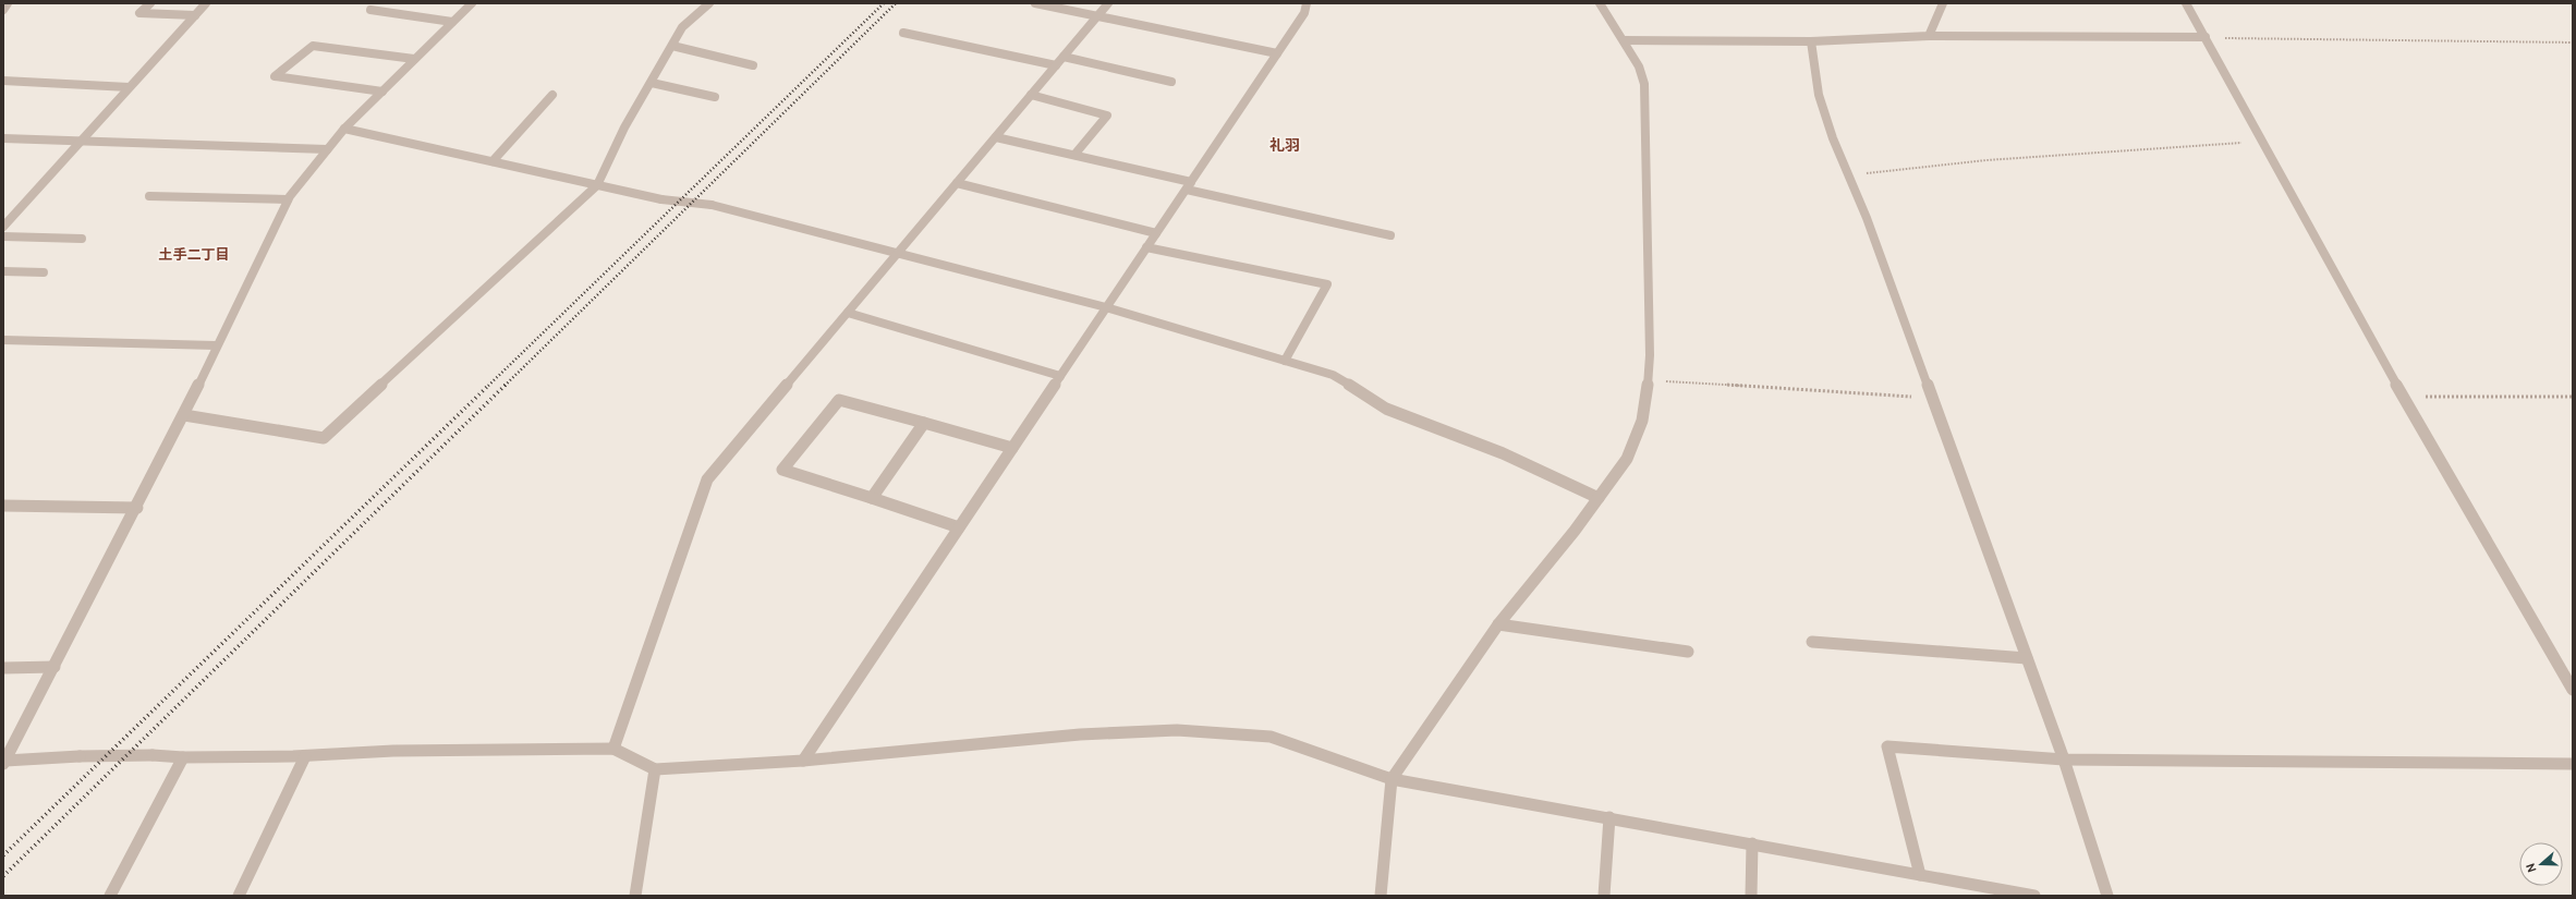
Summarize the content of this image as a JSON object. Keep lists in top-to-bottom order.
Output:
{
  "districts": ["礼羽", "土手二丁目"],
  "north": "left"
}
